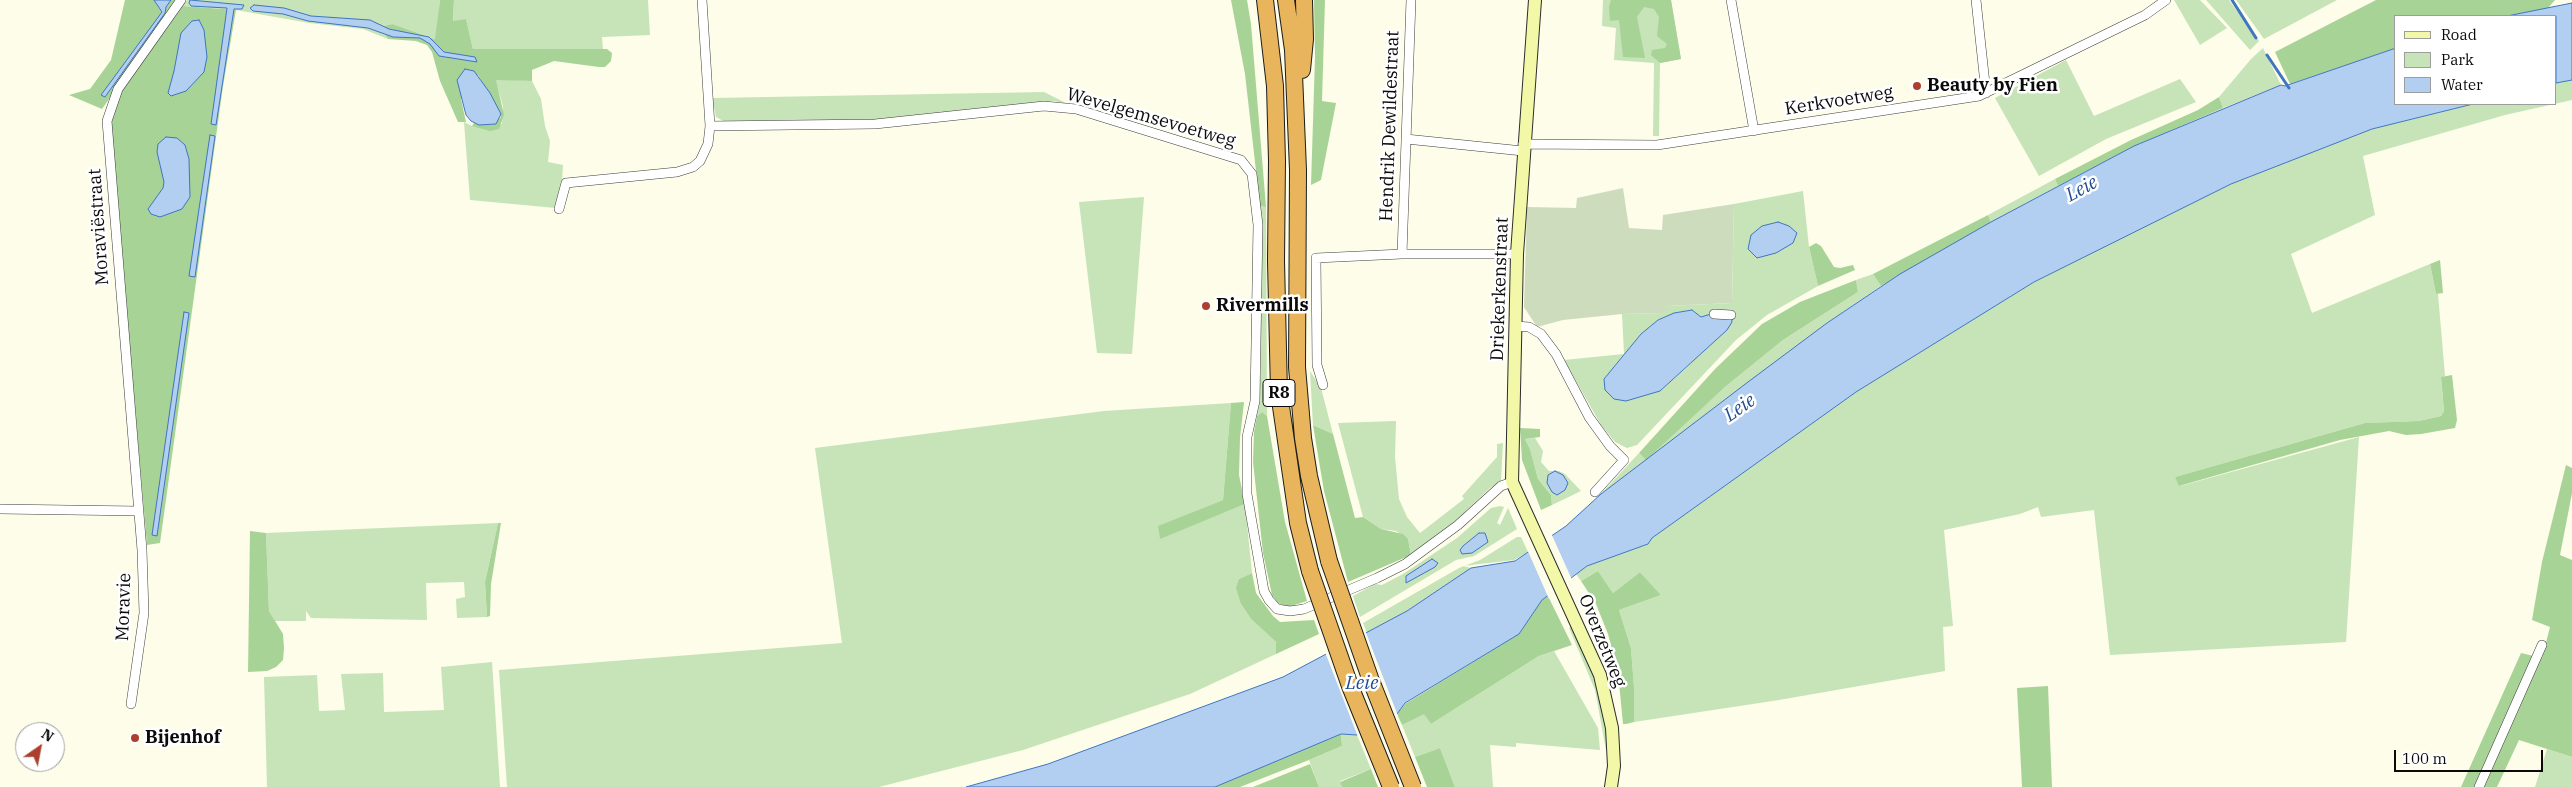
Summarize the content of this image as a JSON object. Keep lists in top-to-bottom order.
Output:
{
  "streets": {
    "highway": ["R8"],
    "street": [
      "Kerkvoetweg",
      "Wevelgemsevoetweg",
      "Hendrik Dewildestraat",
      "Moraviëstraat",
      "Driekerkenstraat",
      "Moravie",
      "Overzetweg"
    ]
  },
  "crossings": [
    ["Kerkvoetweg", "Hendrik Dewildestraat"],
    ["Kerkvoetweg", "Driekerkenstraat"],
    ["Wevelgemsevoetweg", "Driekerkenstraat"],
    ["Moraviëstraat", "Moravie"],
    ["Driekerkenstraat", "Overzetweg"]
  ],
  "water": ["Leie"],
  "places": ["Beauty by Fien", "Rivermills", "Bijenhof"],
  "legend": ["Road", "Park", "Water"],
  "scale_bar": "100 m",
  "north": "top right"
}
